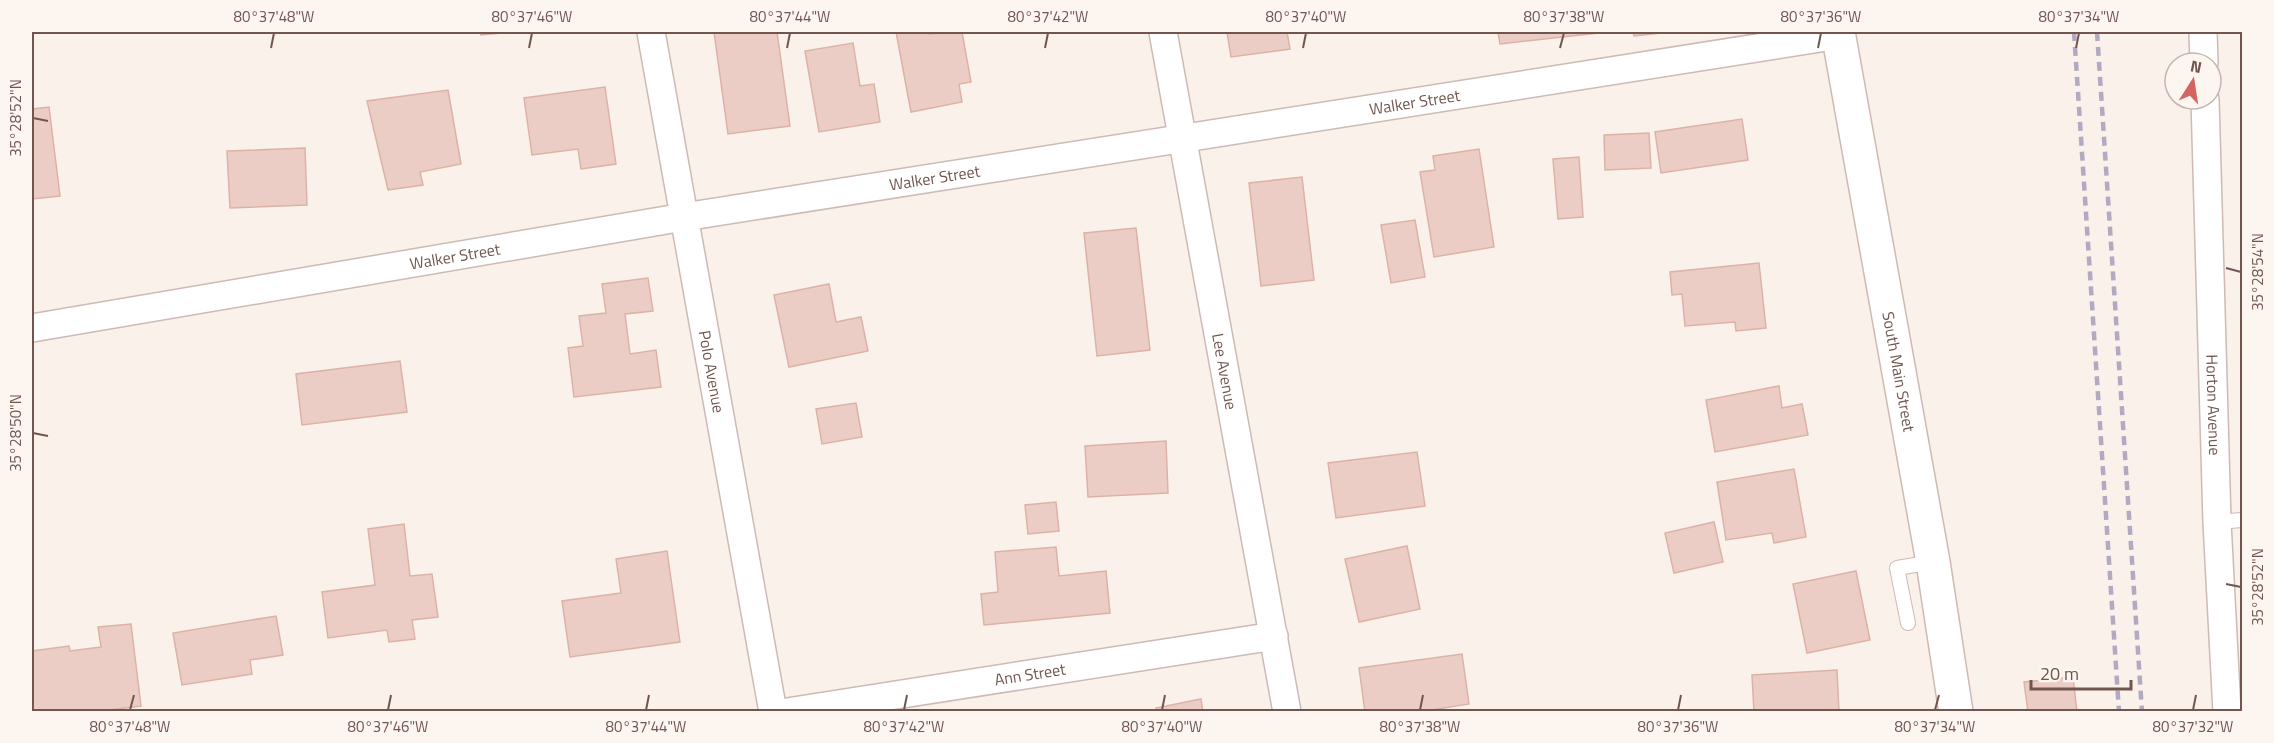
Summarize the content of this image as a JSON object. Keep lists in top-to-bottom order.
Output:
{
  "streets": {
    "main road": ["South Main Street"],
    "street": [
      "Walker Street",
      "Polo Avenue",
      "Lee Avenue",
      "Horton Avenue",
      "Ann Street"
    ]
  },
  "crossings": [
    ["Walker Street", "South Main Street"],
    ["Walker Street", "Polo Avenue"],
    ["Walker Street", "Lee Avenue"],
    ["Lee Avenue", "Ann Street"]
  ],
  "scale_bar": "20 m",
  "north": "top",
  "coordinates": [
    "80°37'48\"W",
    "80°37'46\"W",
    "80°37'44\"W",
    "80°37'42\"W",
    "80°37'40\"W",
    "80°37'38\"W",
    "80°37'36\"W",
    "80°37'34\"W",
    "35°28'52\"N",
    "35°28'54\"N",
    "35°28'50\"N",
    "80°37'32\"W"
  ]
}
